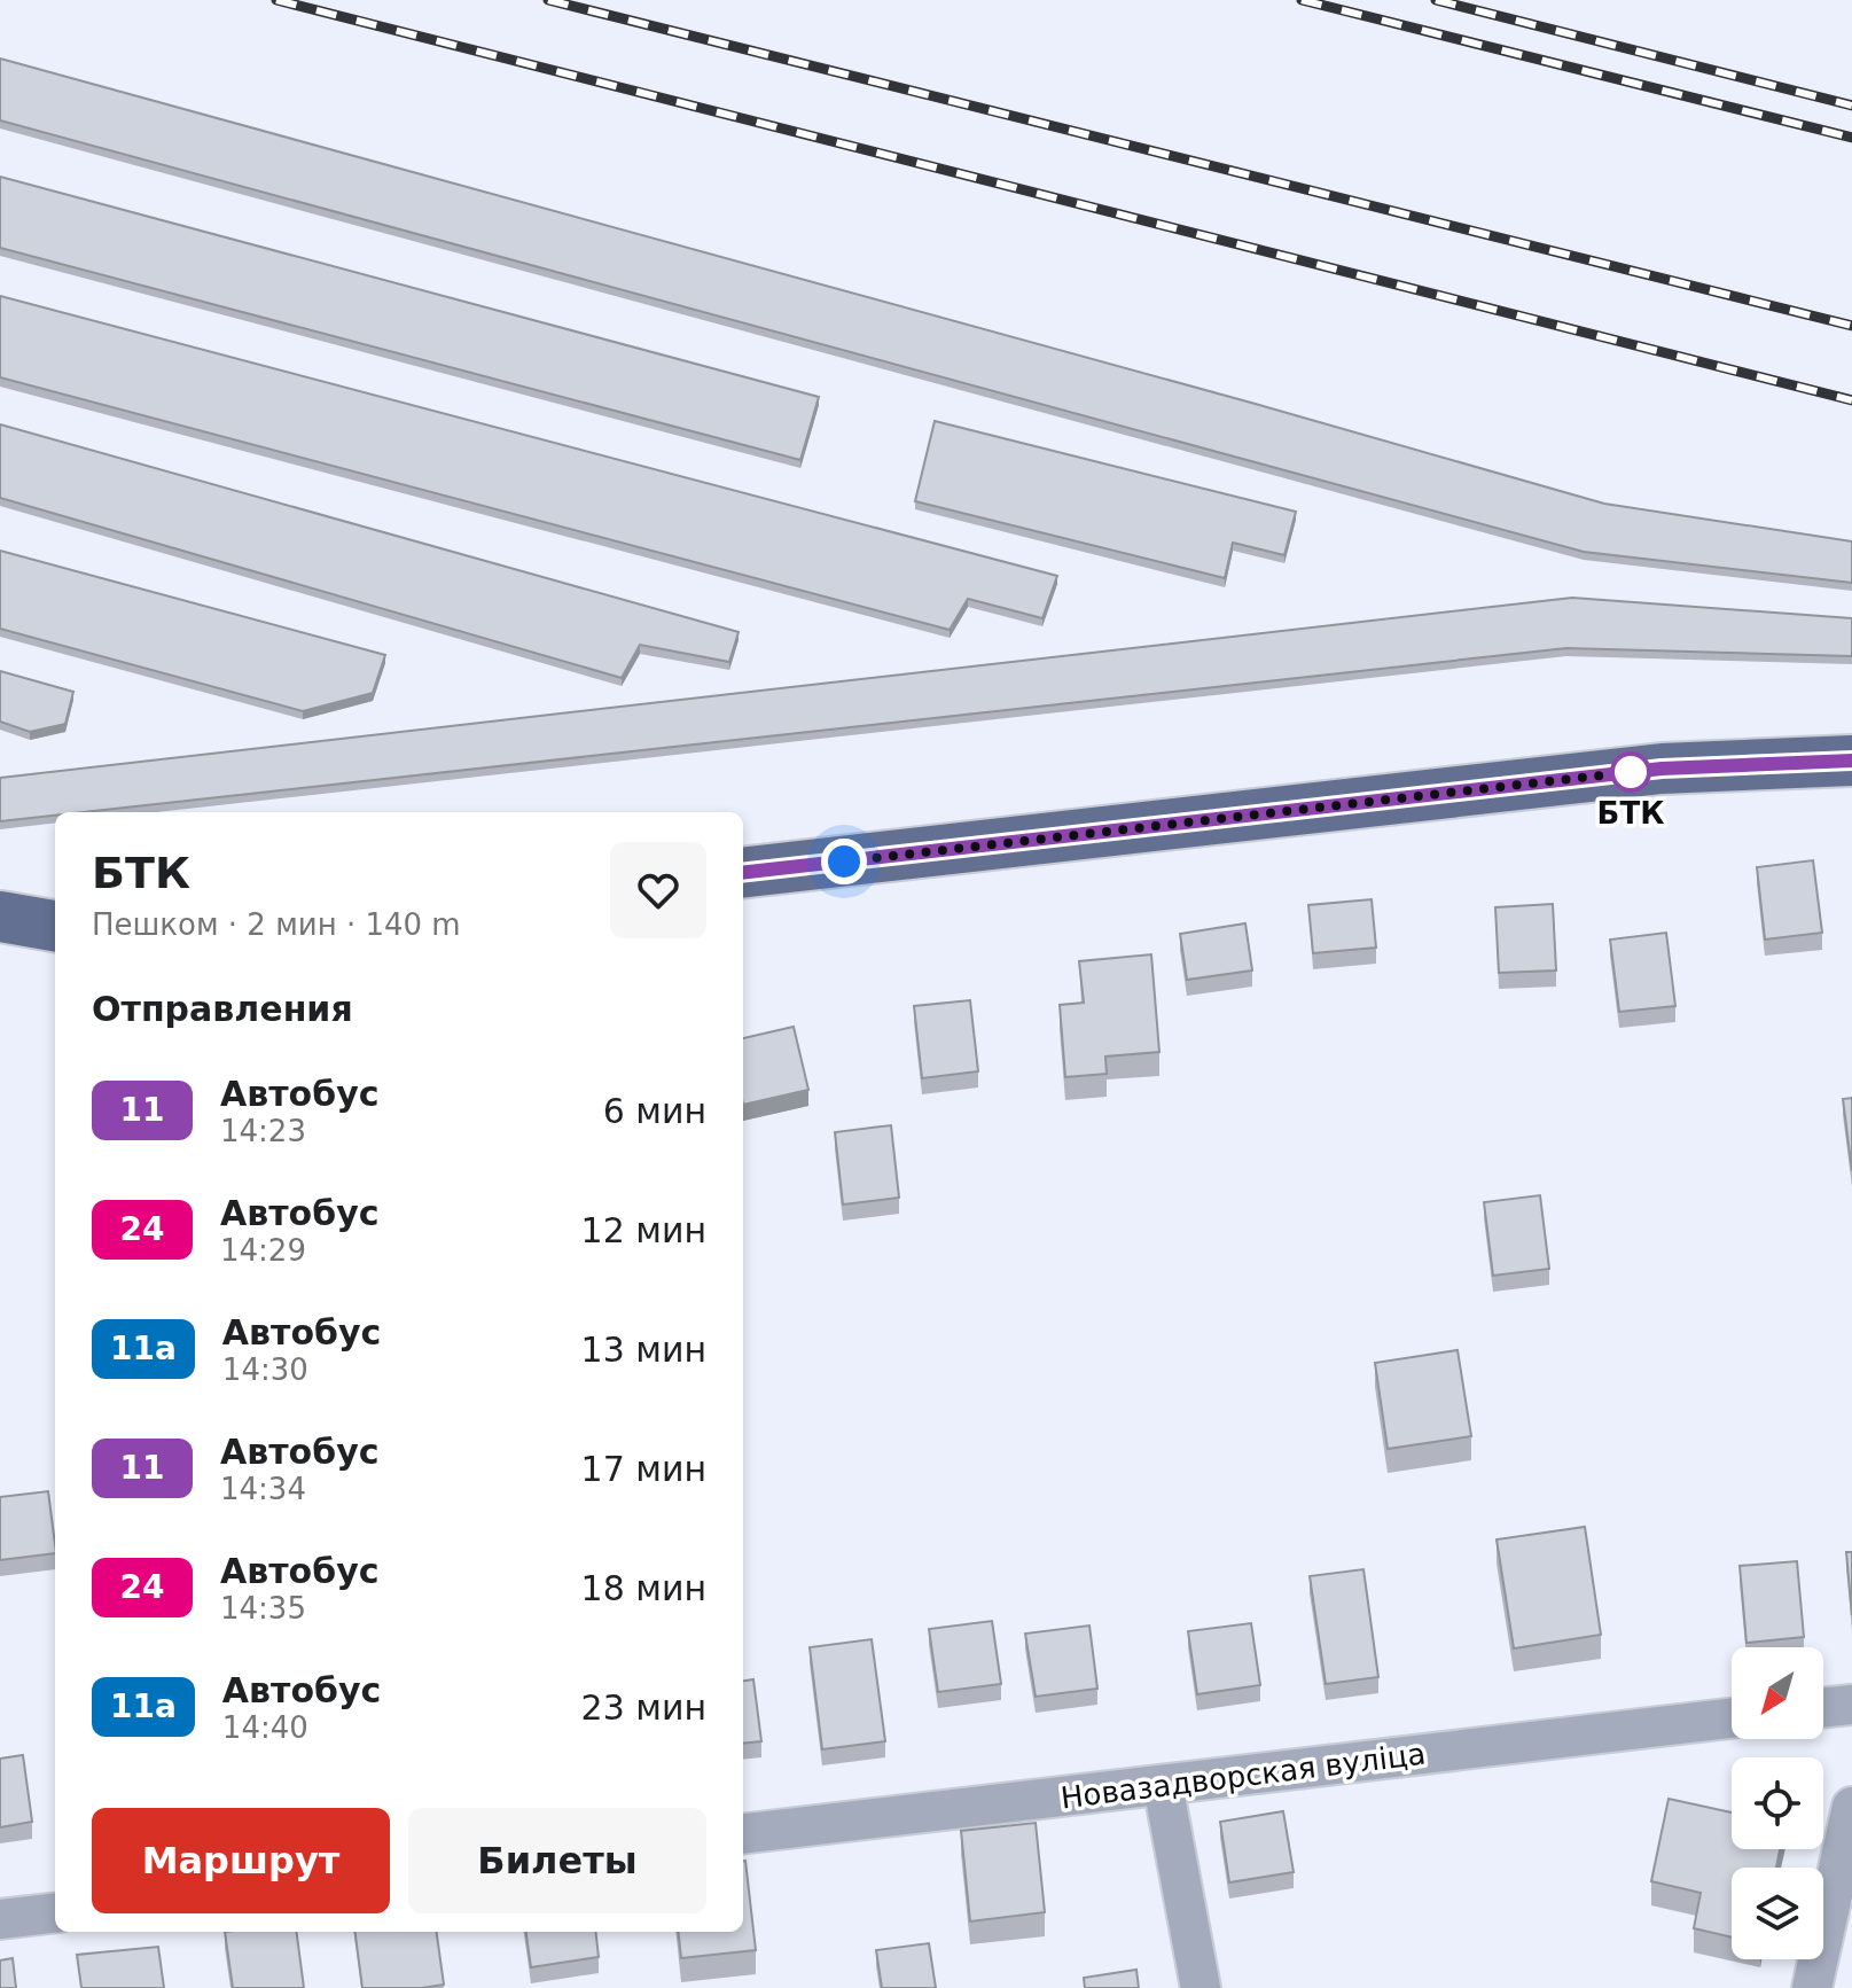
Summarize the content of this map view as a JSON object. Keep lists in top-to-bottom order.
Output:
{
  "streets": {
    "street": ["Новазадворская вуліца"]
  },
  "places": ["БТК"],
  "lines": ["bus line 11"],
  "north": "bottom left",
  "page": {
    "heading": [
      ["БТК", "Пешком · 2 мин · 140 m"],
      "Отправления"
    ],
    "list": [
      {
        "mark": "11",
        "name": "Автобус",
        "note": "14:23",
        "value": "6 мин"
      },
      {
        "mark": "24",
        "name": "Автобус",
        "note": "14:29",
        "value": "12 мин"
      },
      {
        "mark": "11а",
        "name": "Автобус",
        "note": "14:30",
        "value": "13 мин"
      },
      {
        "mark": "11",
        "name": "Автобус",
        "note": "14:34",
        "value": "17 мин"
      },
      {
        "mark": "24",
        "name": "Автобус",
        "note": "14:35",
        "value": "18 мин"
      },
      {
        "mark": "11а",
        "name": "Автобус",
        "note": "14:40",
        "value": "23 мин"
      }
    ],
    "buttons": ["Маршрут", "Билеты"]
  }
}
